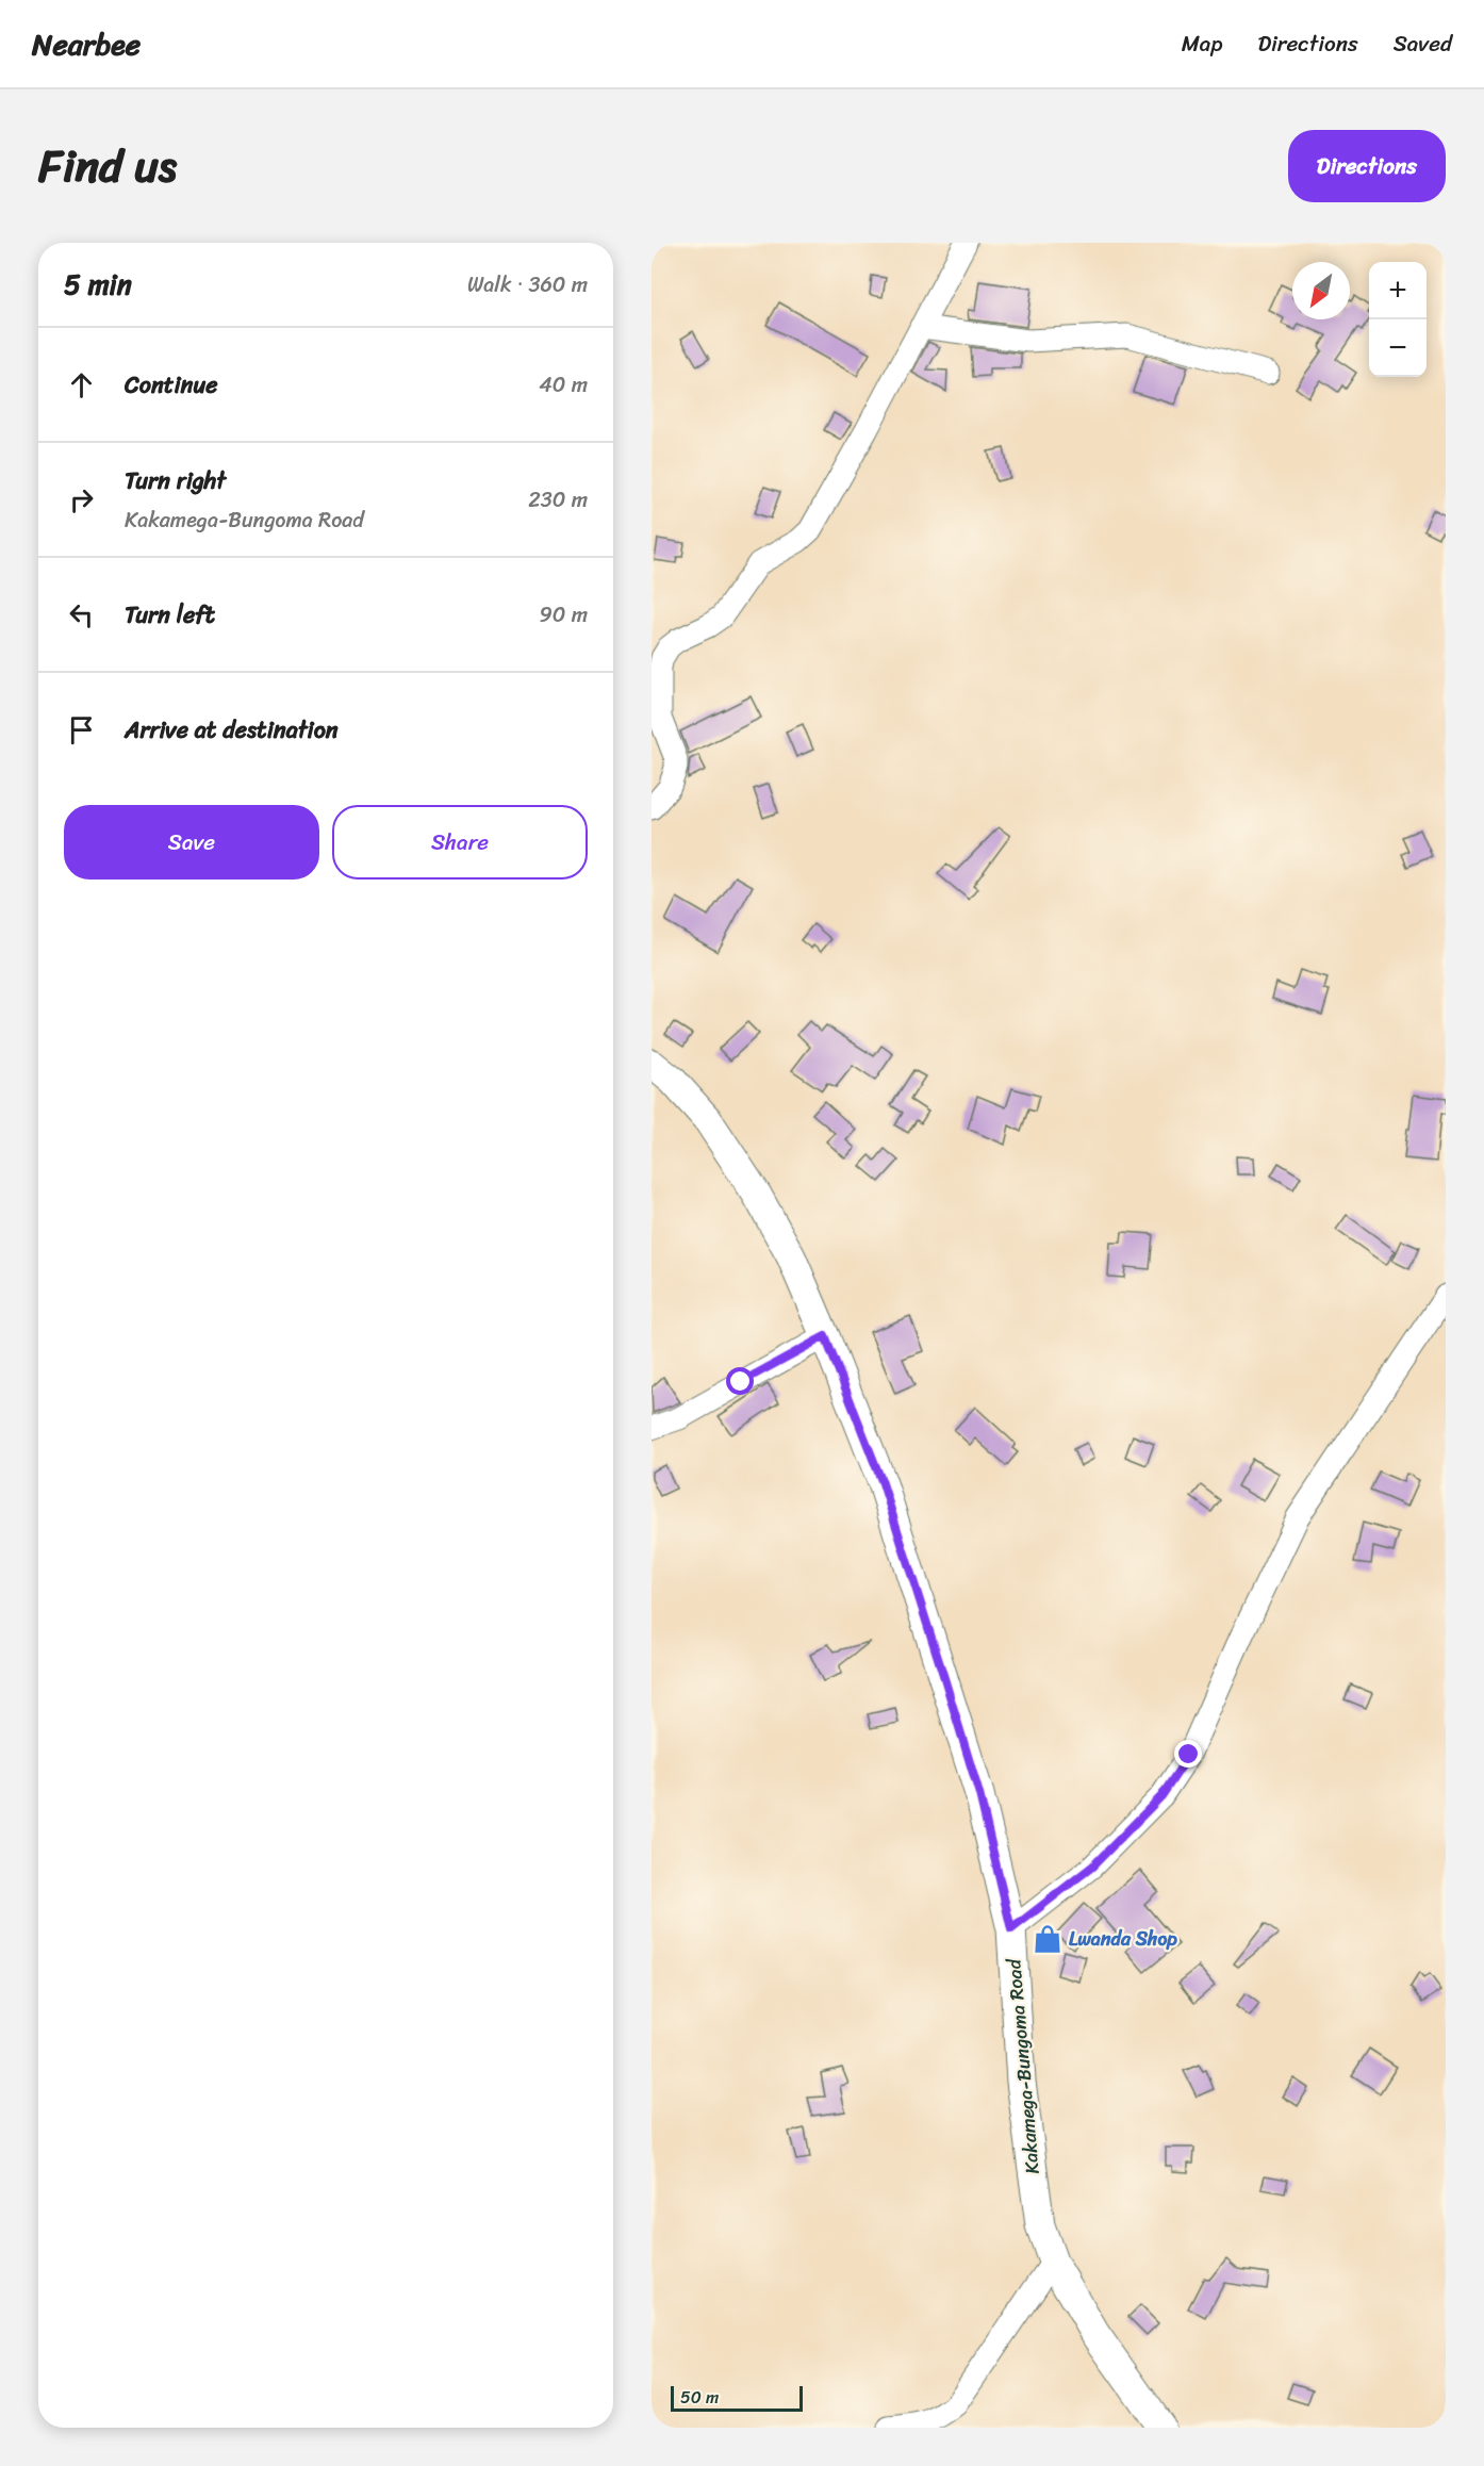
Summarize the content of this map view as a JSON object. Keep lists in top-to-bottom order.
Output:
{
  "streets": {
    "main road": ["Kakamega-Bungoma Road"]
  },
  "places": {
    "shop": ["Lwanda Shop"]
  },
  "scale_bar": "50 m",
  "north": "bottom left",
  "page": {
    "header": "Nearbee",
    "nav": ["Map", "Directions", "Saved"],
    "title": "Find us",
    "buttons": [
      "Directions",
      ["Save", "Share"]
    ],
    "heading": ["5 min", "Walk · 360 m"],
    "map_buttons": ["+", "−"],
    "list": [
      ["Continue", "40 m"],
      ["Turn right", "Kakamega-Bungoma Road", "230 m"],
      ["Turn left", "90 m"],
      "Arrive at destination"
    ],
    "scale": "50 m"
  }
}
